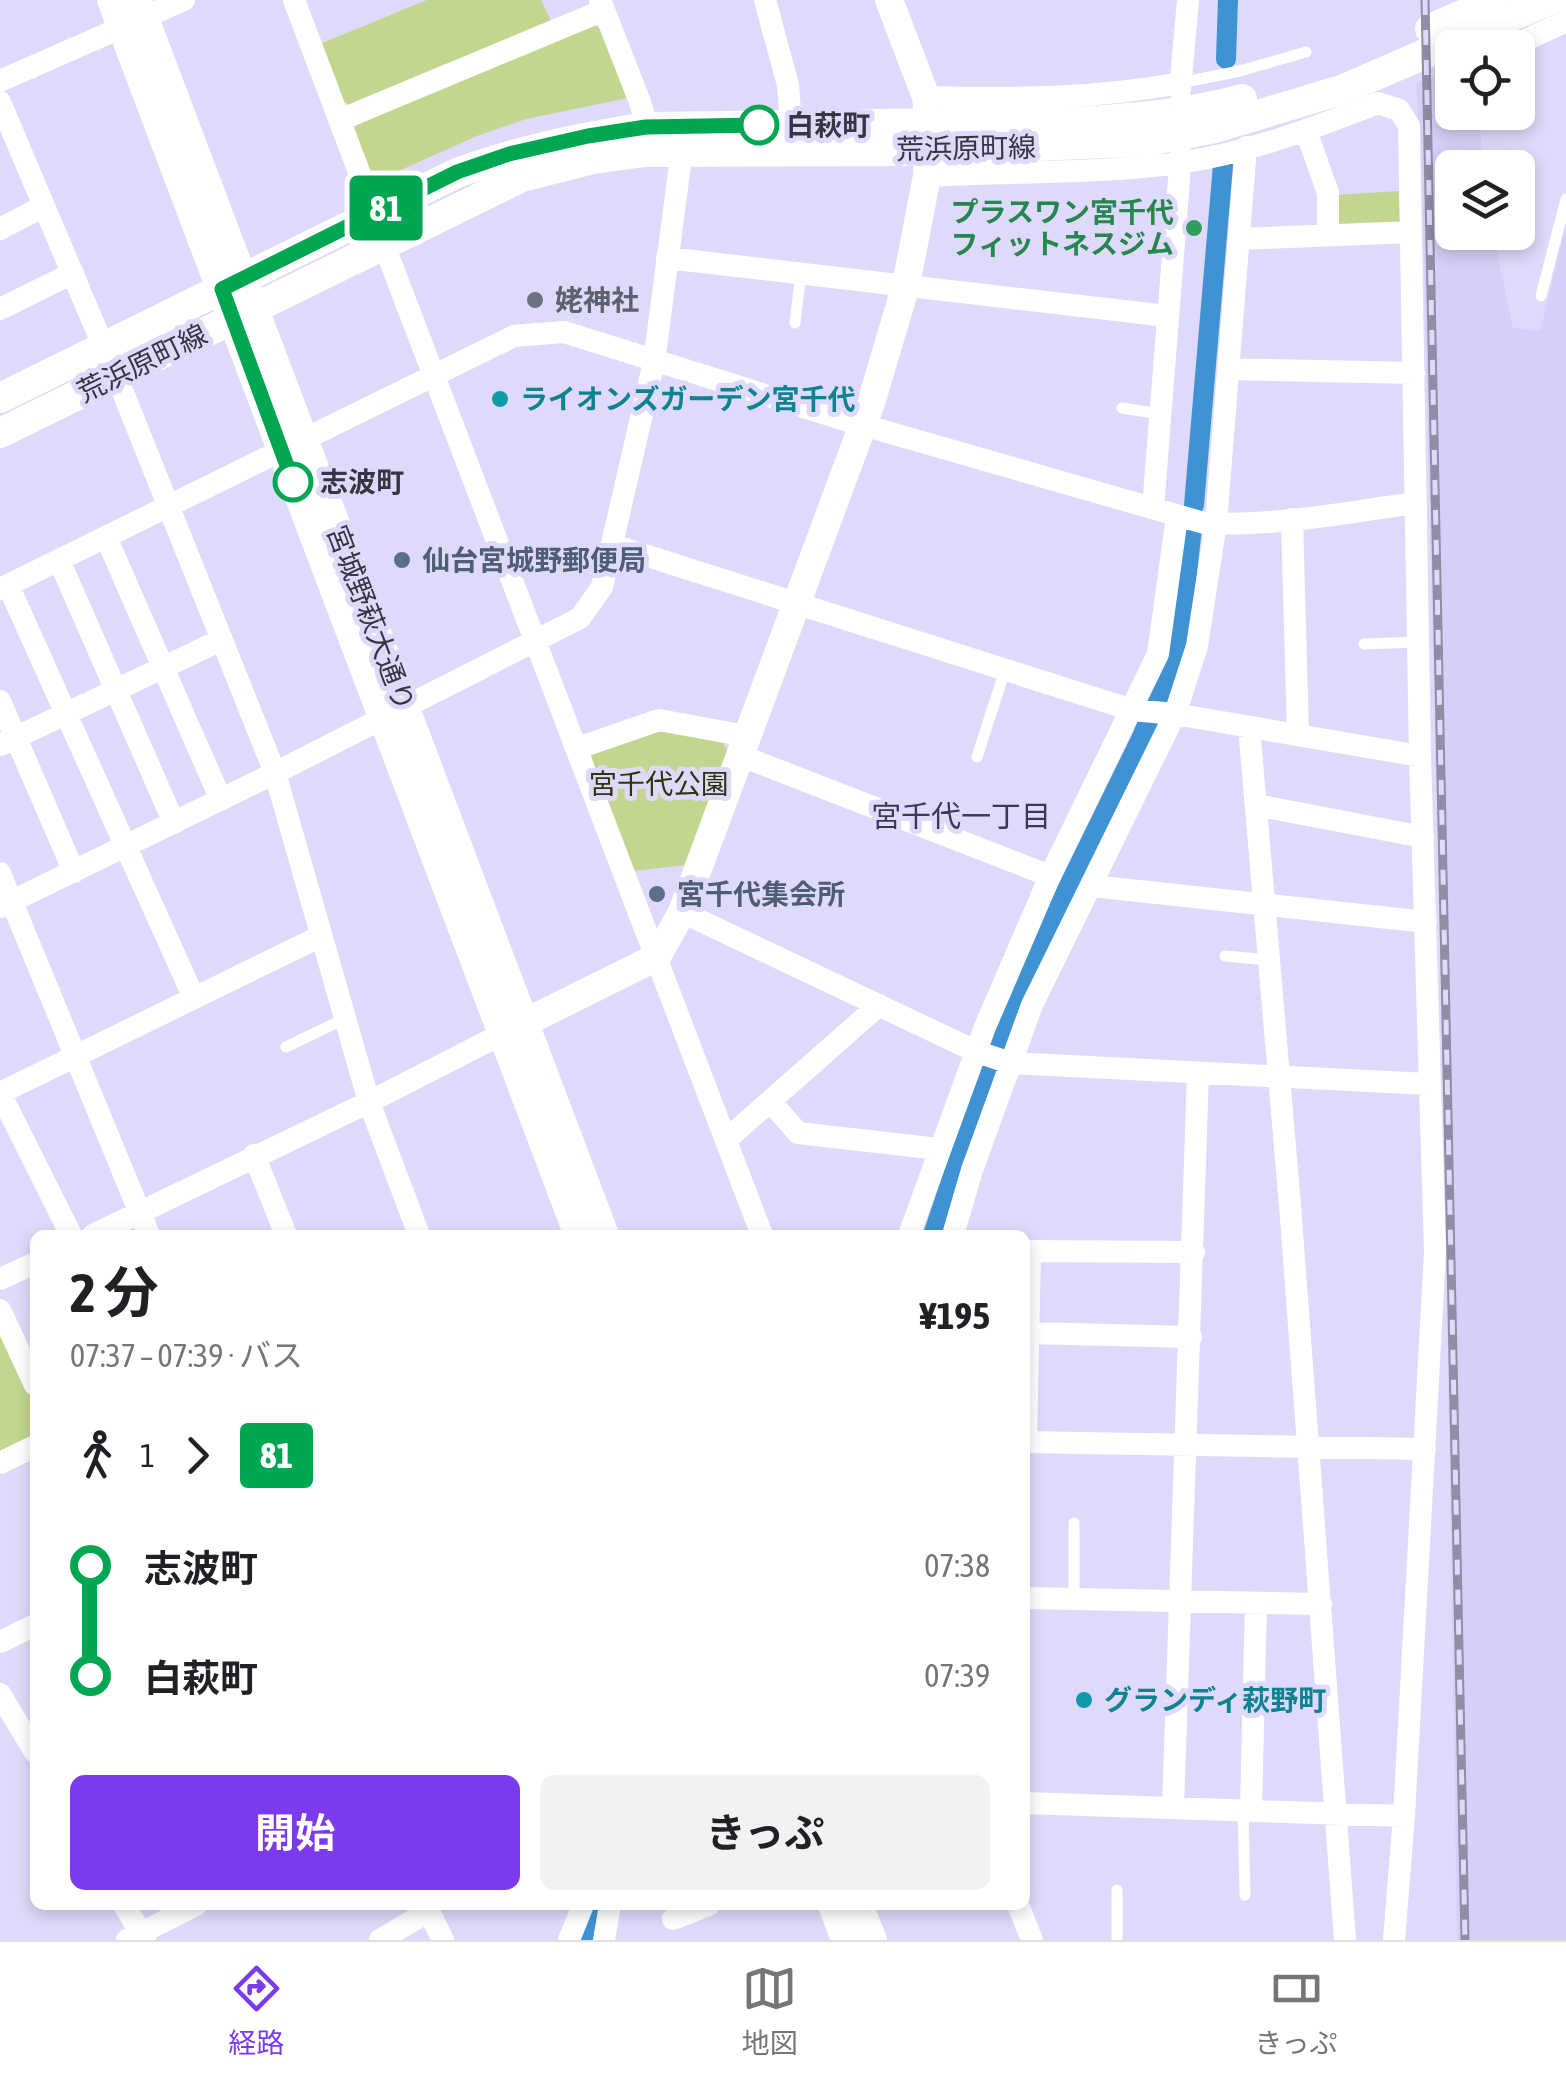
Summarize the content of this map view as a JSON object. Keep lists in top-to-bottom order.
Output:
{
  "streets": {
    "main road": ["荒浜原町線"],
    "street": ["宮城野萩大通り"]
  },
  "crossings": [
    ["荒浜原町線", "宮城野萩大通り"]
  ],
  "districts": ["宮千代一丁目"],
  "parks": ["宮千代公園"],
  "places": [
    "白萩町",
    "プラスワン宮千代 フィットネスジム",
    "姥神社",
    "ライオンズガーデン宮千代",
    "志波町",
    "仙台宮城野郵便局",
    "宮千代集会所",
    "グランディ萩野町"
  ],
  "lines": ["bus line 81"],
  "page": {
    "on_map": "81",
    "heading": ["2 分", "07:37 – 07:39 · バス", "¥195"],
    "legs": ["1", "81"],
    "list": [
      {
        "name": "志波町",
        "value": "07:38"
      },
      {
        "name": "白萩町",
        "value": "07:39"
      }
    ],
    "buttons": ["開始", "きっぷ"],
    "tabs": ["経路", "地図", "きっぷ"]
  }
}
